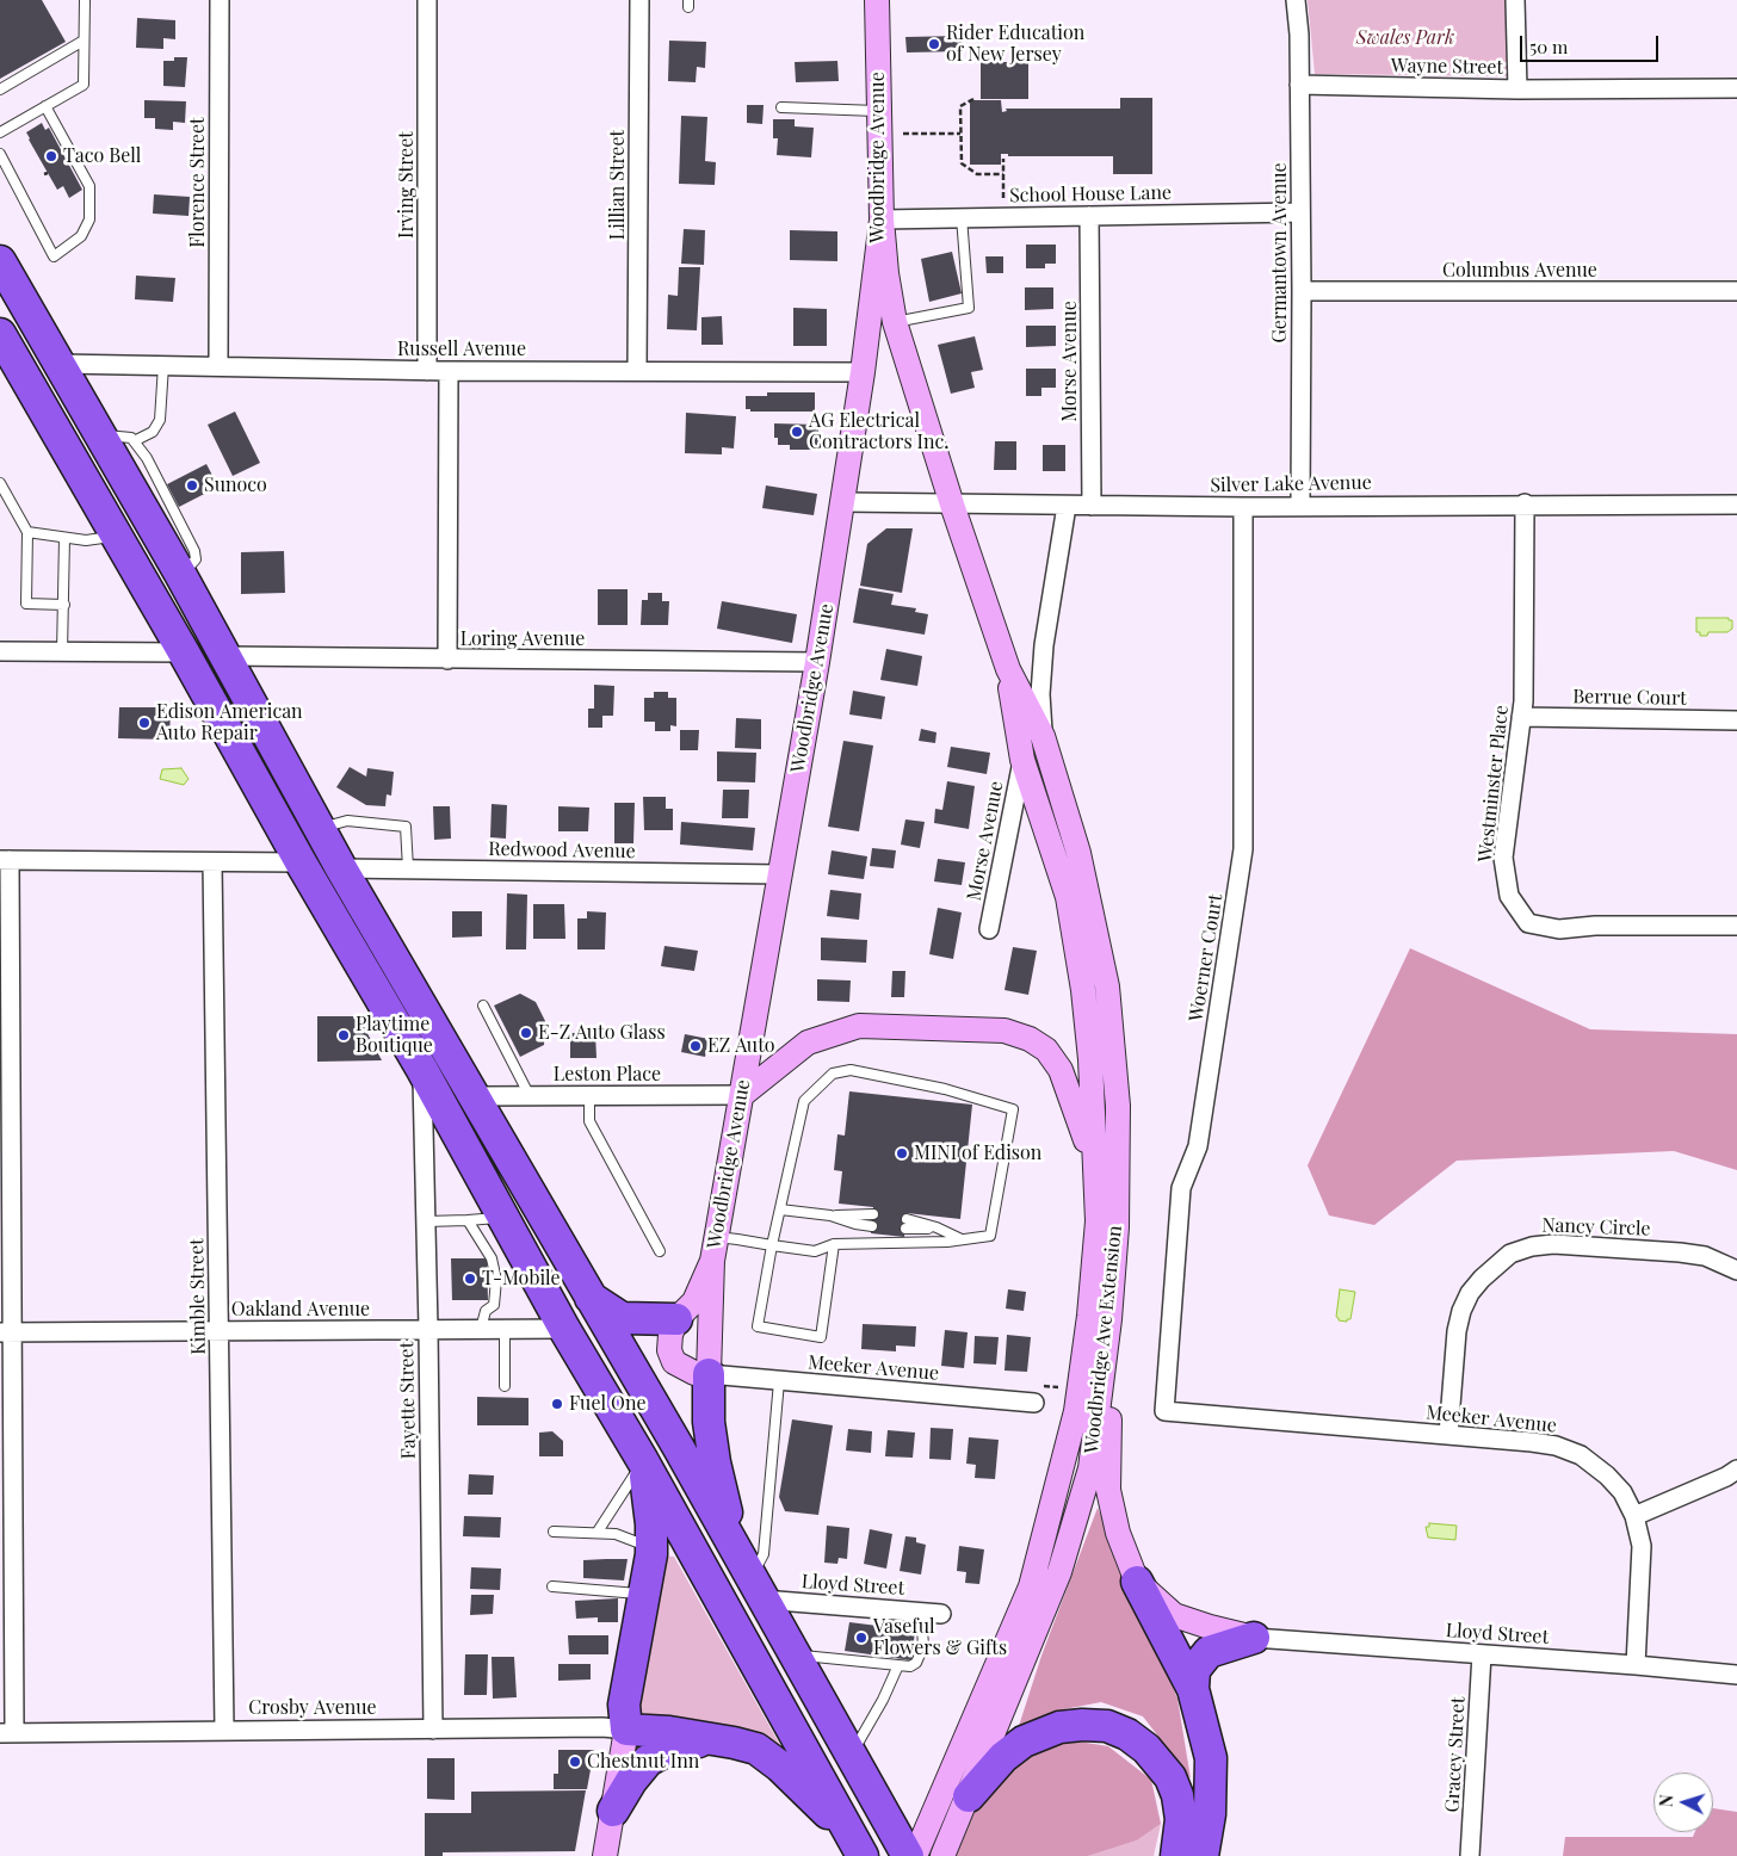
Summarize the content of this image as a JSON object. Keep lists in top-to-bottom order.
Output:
{
  "streets": {
    "main road": ["Woodbridge Avenue", "Woodbridge Ave Extension"],
    "street": [
      "Wayne Street",
      "Florence Street",
      "Irving Street",
      "Lillian Street",
      "School House Lane",
      "Germantown Avenue",
      "Columbus Avenue",
      "Russell Avenue",
      "Morse Avenue",
      "Silver Lake Avenue",
      "Loring Avenue",
      "Berrue Court",
      "Westminster Place",
      "Redwood Avenue",
      "Woerner Court",
      "Leston Place",
      "Nancy Circle",
      "Kimble Street",
      "Oakland Avenue",
      "Meeker Avenue",
      "Fayette Street",
      "Lloyd Street",
      "Crosby Avenue",
      "Gracey Street"
    ]
  },
  "crossings": [
    ["Wayne Street", "Germantown Avenue"],
    ["Woodbridge Avenue", "School House Lane"],
    ["Woodbridge Avenue", "Russell Avenue"],
    ["Woodbridge Avenue", "Silver Lake Avenue"],
    ["Woodbridge Avenue", "Loring Avenue"],
    ["Woodbridge Avenue", "Redwood Avenue"],
    ["Woodbridge Avenue", "Leston Place"],
    ["Woodbridge Avenue", "Woodbridge Ave Extension"],
    ["Woodbridge Avenue", "Meeker Avenue"],
    ["Florence Street", "Russell Avenue"],
    ["Irving Street", "Russell Avenue"],
    ["Lillian Street", "Russell Avenue"],
    ["School House Lane", "Germantown Avenue"],
    ["School House Lane", "Morse Avenue"],
    ["School House Lane", "Woodbridge Ave Extension"],
    ["Germantown Avenue", "Columbus Avenue"],
    ["Germantown Avenue", "Silver Lake Avenue"],
    ["Morse Avenue", "Silver Lake Avenue"],
    ["Morse Avenue", "Woodbridge Ave Extension"],
    ["Silver Lake Avenue", "Westminster Place"],
    ["Silver Lake Avenue", "Woerner Court"],
    ["Silver Lake Avenue", "Woodbridge Ave Extension"],
    ["Berrue Court", "Westminster Place"],
    ["Woerner Court", "Meeker Avenue"],
    ["Nancy Circle", "Meeker Avenue"],
    ["Kimble Street", "Oakland Avenue"],
    ["Kimble Street", "Crosby Avenue"],
    ["Oakland Avenue", "Fayette Street"],
    ["Meeker Avenue", "Lloyd Street"],
    ["Fayette Street", "Crosby Avenue"],
    ["Lloyd Street", "Gracey Street"]
  ],
  "parks": ["Swales Park"],
  "places": [
    "Rider Education of New Jersey",
    "Taco Bell",
    "AG Electrical Contractors Inc.",
    "Sunoco",
    "Edison American Auto Repair",
    "E-Z Auto Glass",
    "Playtime Boutique",
    "EZ Auto",
    "MINI of Edison",
    "T-Mobile",
    "Fuel One",
    "Vaseful Flowers & Gifts",
    "Chestnut Inn"
  ],
  "scale_bar": "50 m",
  "north": "left"
}
